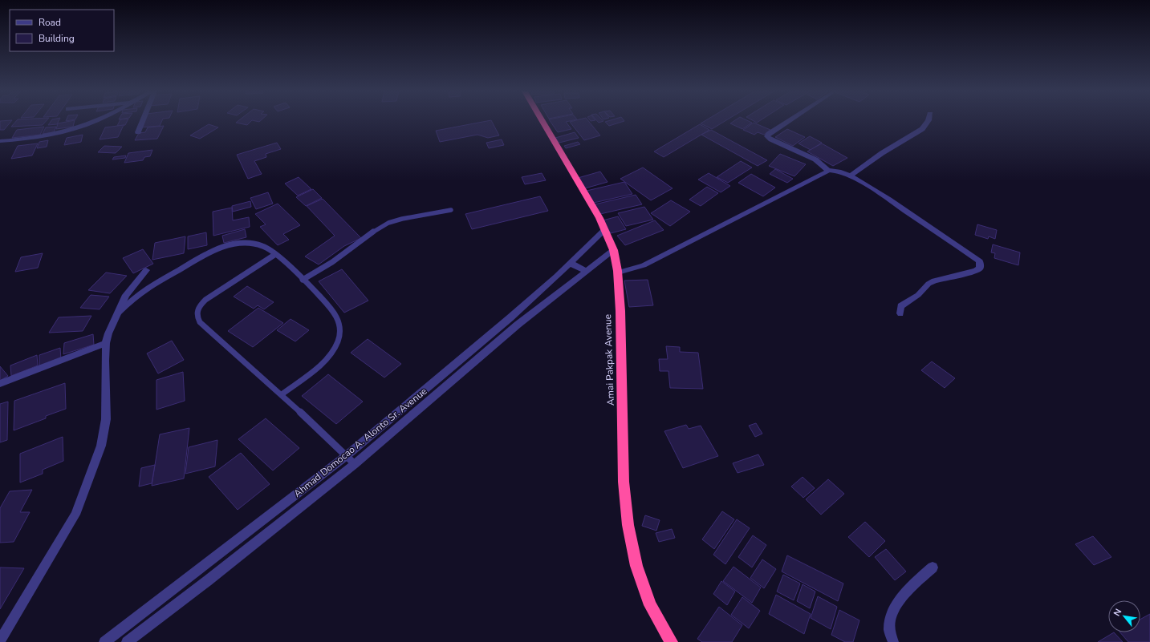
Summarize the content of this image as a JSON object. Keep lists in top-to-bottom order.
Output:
{
  "streets": {
    "highway": ["Amai Pakpak Avenue"],
    "street": ["Ahmad Domocao A. Alonto Sr. Avenue"]
  },
  "crossings": [
    ["Amai Pakpak Avenue", "Ahmad Domocao A. Alonto Sr. Avenue"]
  ],
  "legend": ["Road", "Building"],
  "north": "top left"
}
